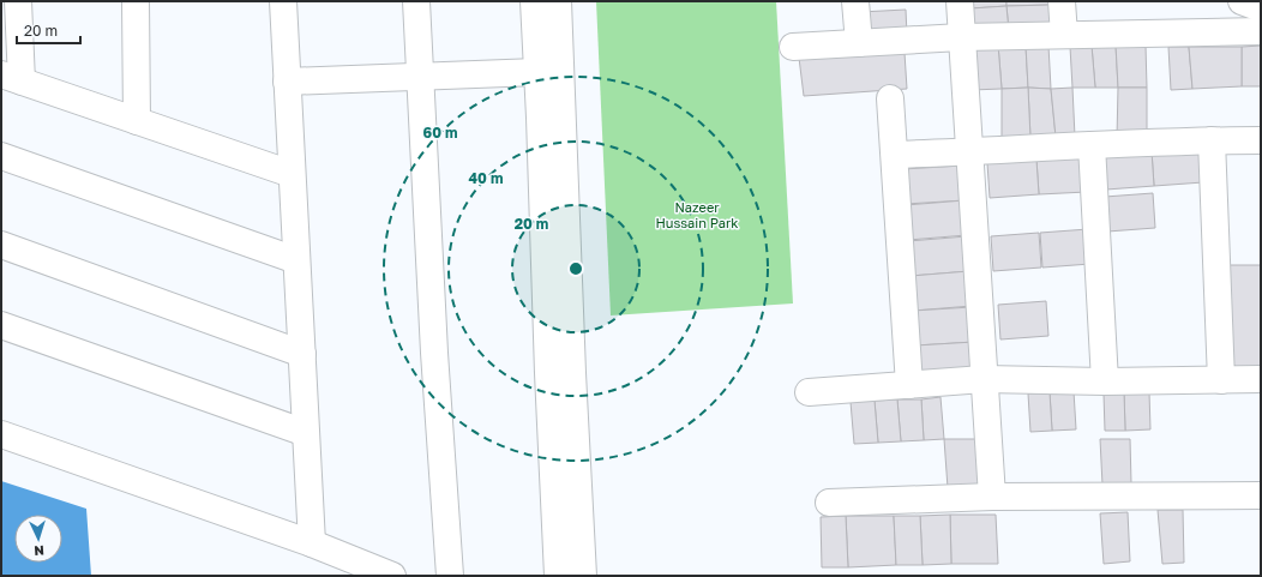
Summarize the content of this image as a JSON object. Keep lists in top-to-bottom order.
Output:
{
  "parks": ["Nazeer Hussain Park"],
  "scale_bar": "20 m",
  "north": "bottom",
  "rings": ["60 m", "40 m", "20 m"]
}
